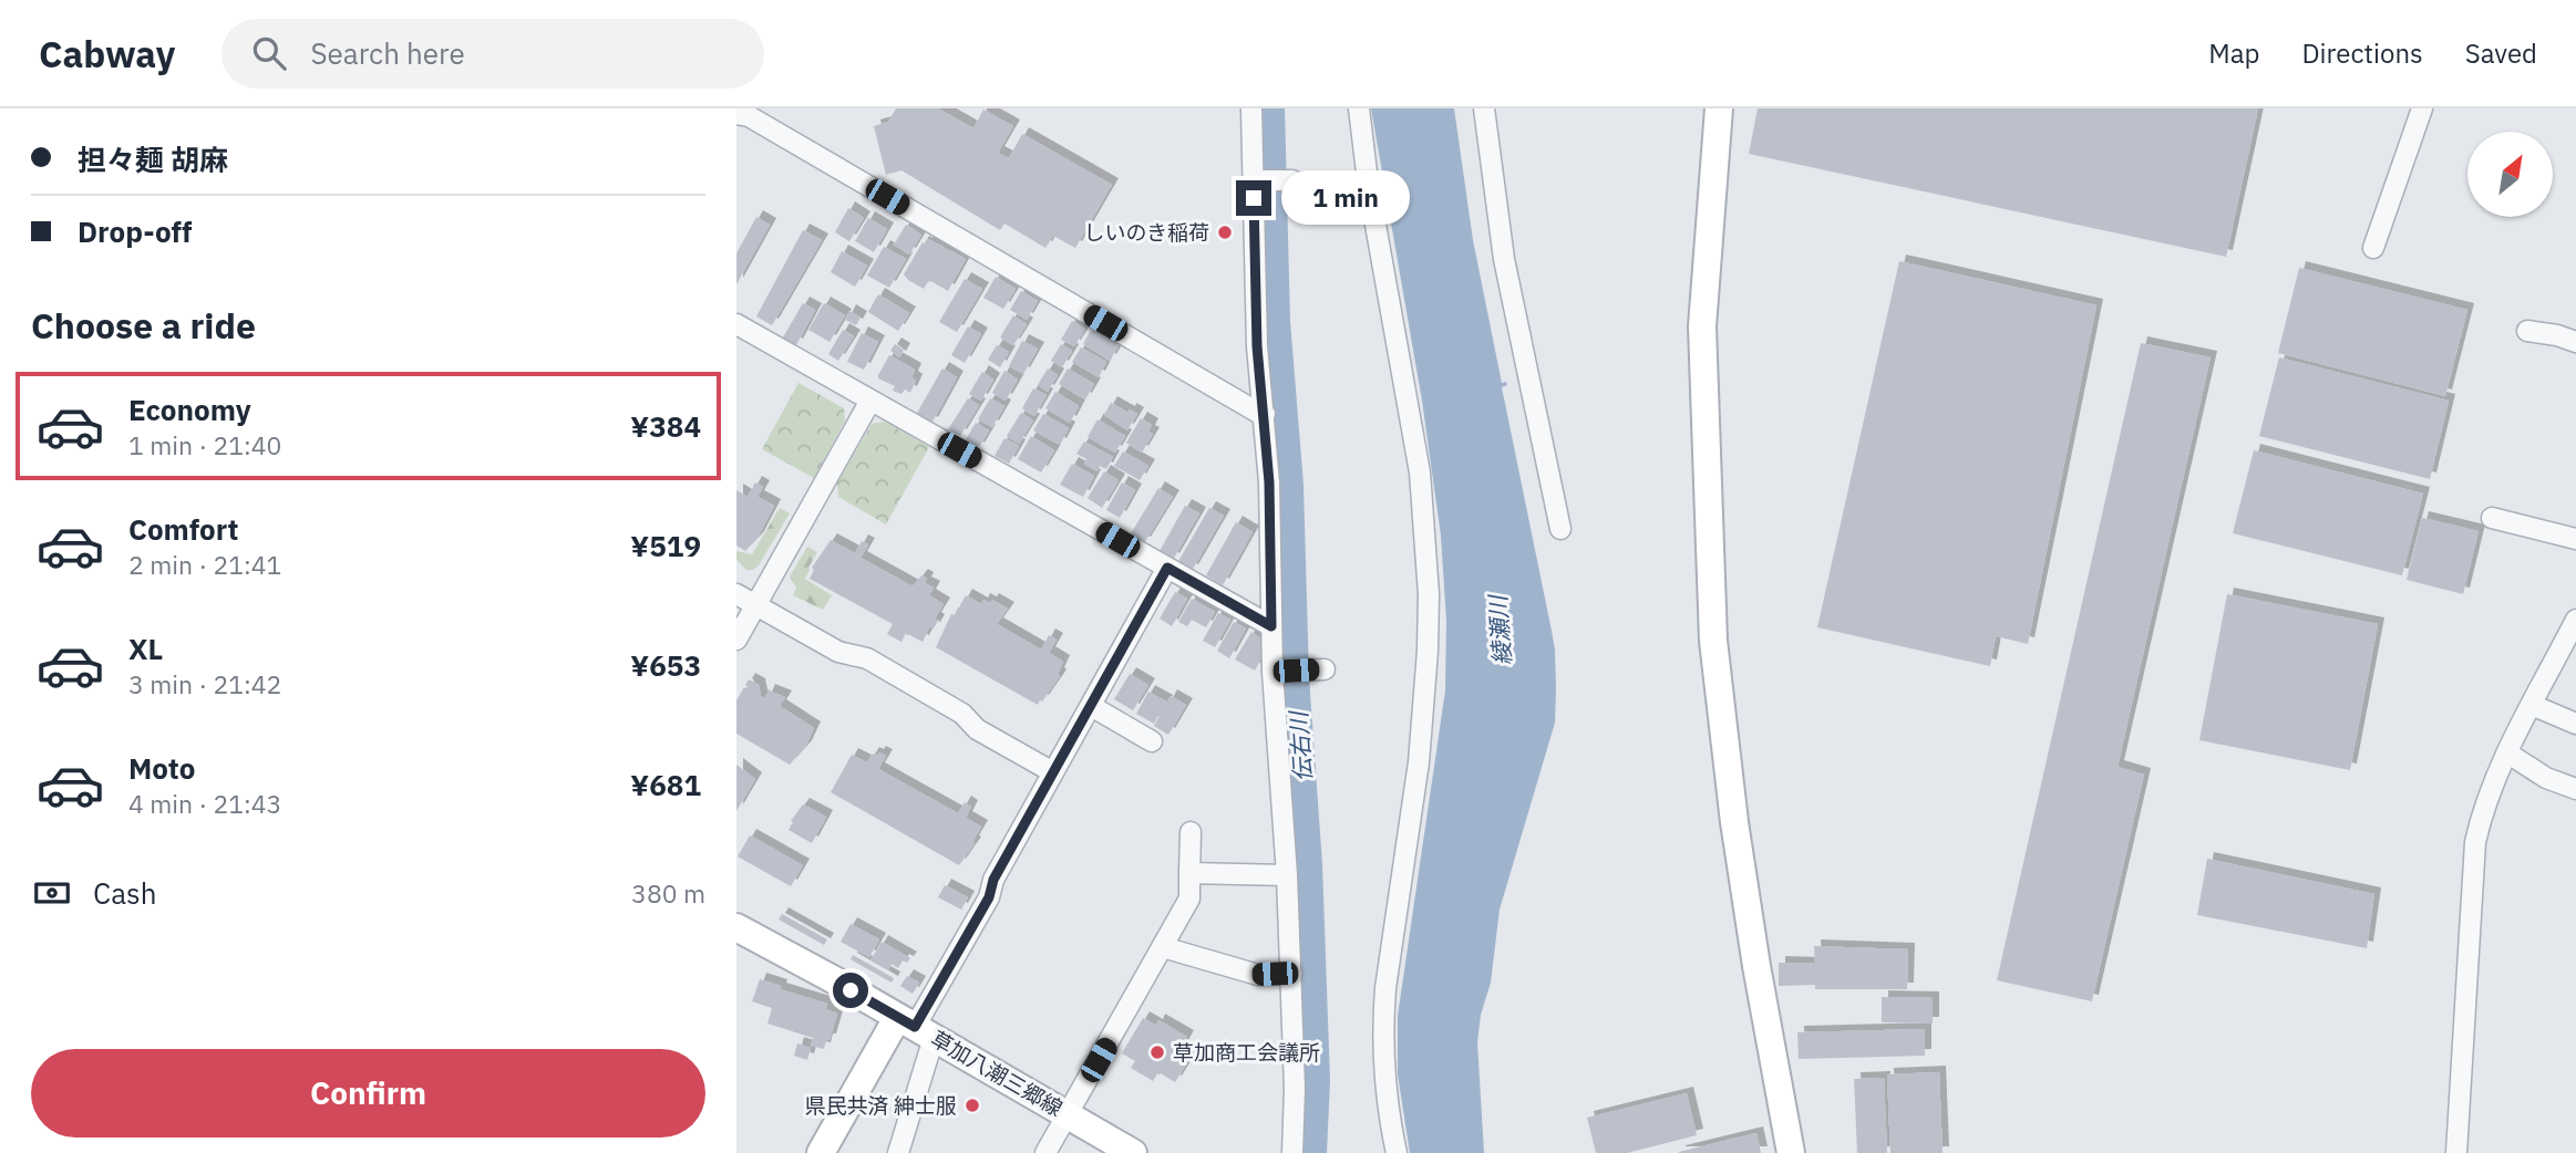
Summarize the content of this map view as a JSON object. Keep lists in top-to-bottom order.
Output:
{
  "streets": {
    "street": ["草加八潮三郷線"]
  },
  "water": ["綾瀬川", "伝右川"],
  "places": ["しいのき稲荷", "草加商工会議所", "県民共済 紳士服"],
  "north": "top right",
  "page": {
    "header": "Cabway",
    "search": "Search here",
    "nav": ["Map", "Directions", "Saved"],
    "banner": ["担々麺 胡麻", "Drop-off"],
    "bubble": "1 min",
    "heading": "Choose a ride",
    "list": [
      {
        "name": "Economy",
        "note": "1 min · 21:40",
        "value": "¥384"
      },
      {
        "name": "Comfort",
        "note": "2 min · 21:41",
        "value": "¥519"
      },
      {
        "name": "XL",
        "note": "3 min · 21:42",
        "value": "¥653"
      },
      {
        "name": "Moto",
        "note": "4 min · 21:43",
        "value": "¥681"
      }
    ],
    "pay": ["Cash", "380 m"],
    "buttons": "Confirm"
  }
}
